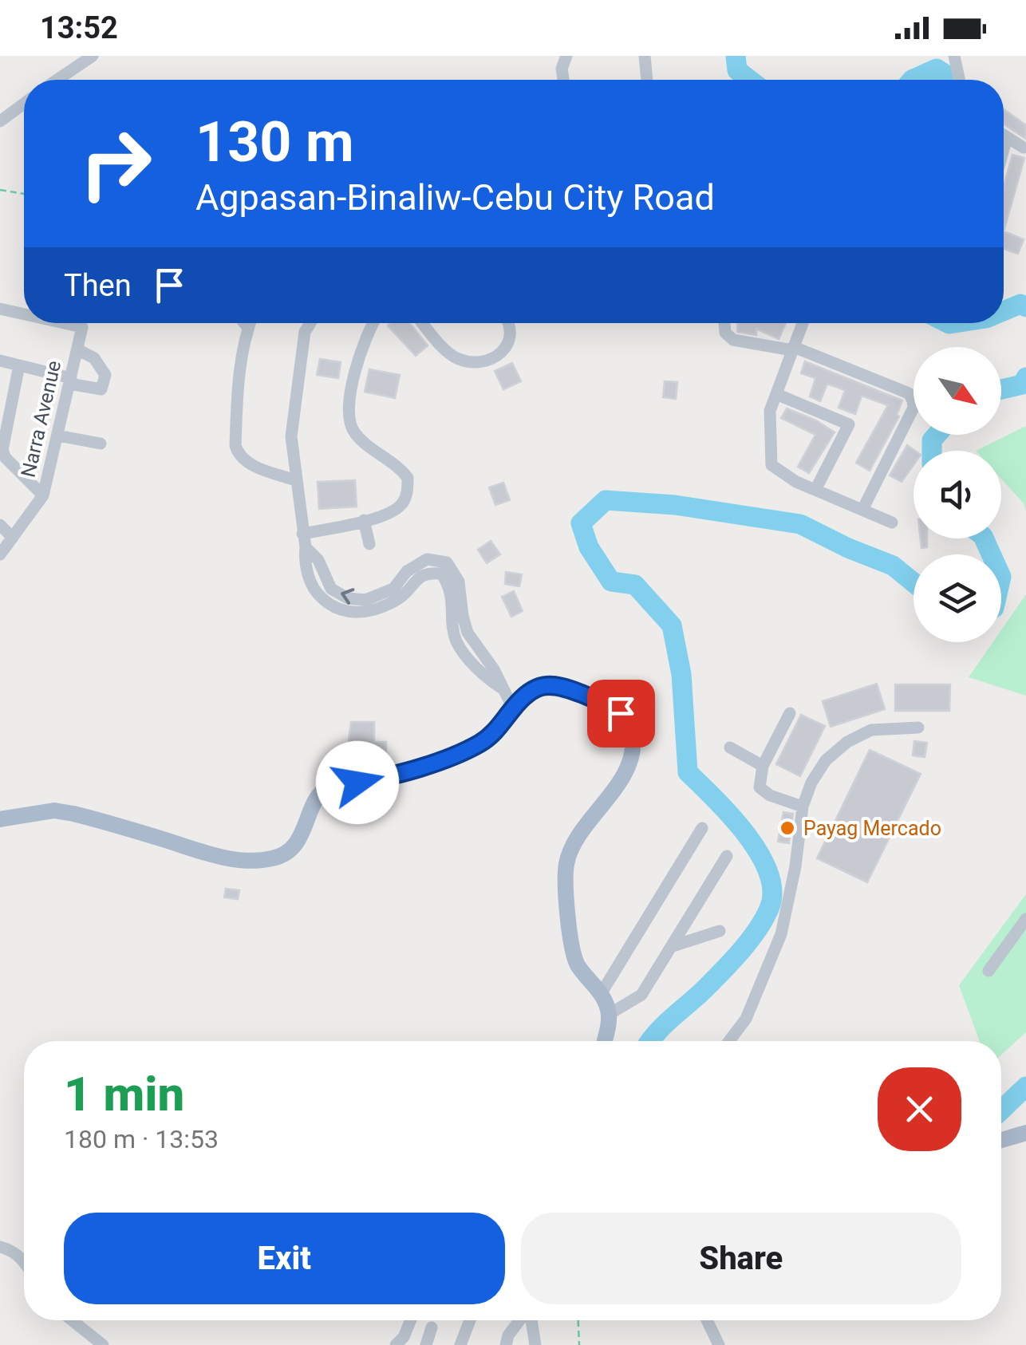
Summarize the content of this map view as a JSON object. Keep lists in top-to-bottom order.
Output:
{
  "streets": {
    "street": ["Narra Avenue"]
  },
  "places": ["Payag Mercado"],
  "north": "bottom right",
  "page": {
    "status": "13:52",
    "turn": ["130 m", "Agpasan-Binaliw-Cebu City Road"],
    "then": "Then",
    "heading": ["1 min", "180 m · 13:53"],
    "buttons": ["Exit", "Share"]
  }
}
